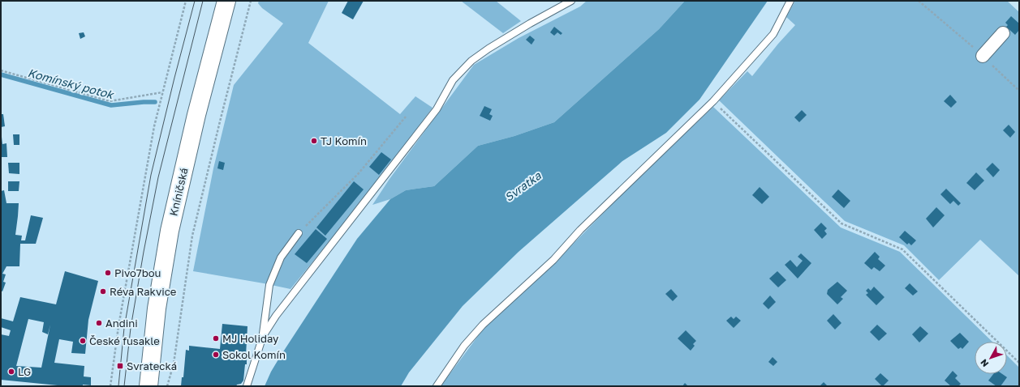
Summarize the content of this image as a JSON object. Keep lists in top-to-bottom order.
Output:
{
  "streets": {
    "main road": ["Kníničská"]
  },
  "water": ["Komínský potok", "Svratka"],
  "places": {
    "other": [
      "TJ Komín",
      "Pivo7bou",
      "Réva Rakvice",
      "Andini",
      "MJ Holiday",
      "České fusakle",
      "Sokol Komín",
      "LG"
    ],
    "transit": ["Svratecká"]
  },
  "north": "bottom left"
}
